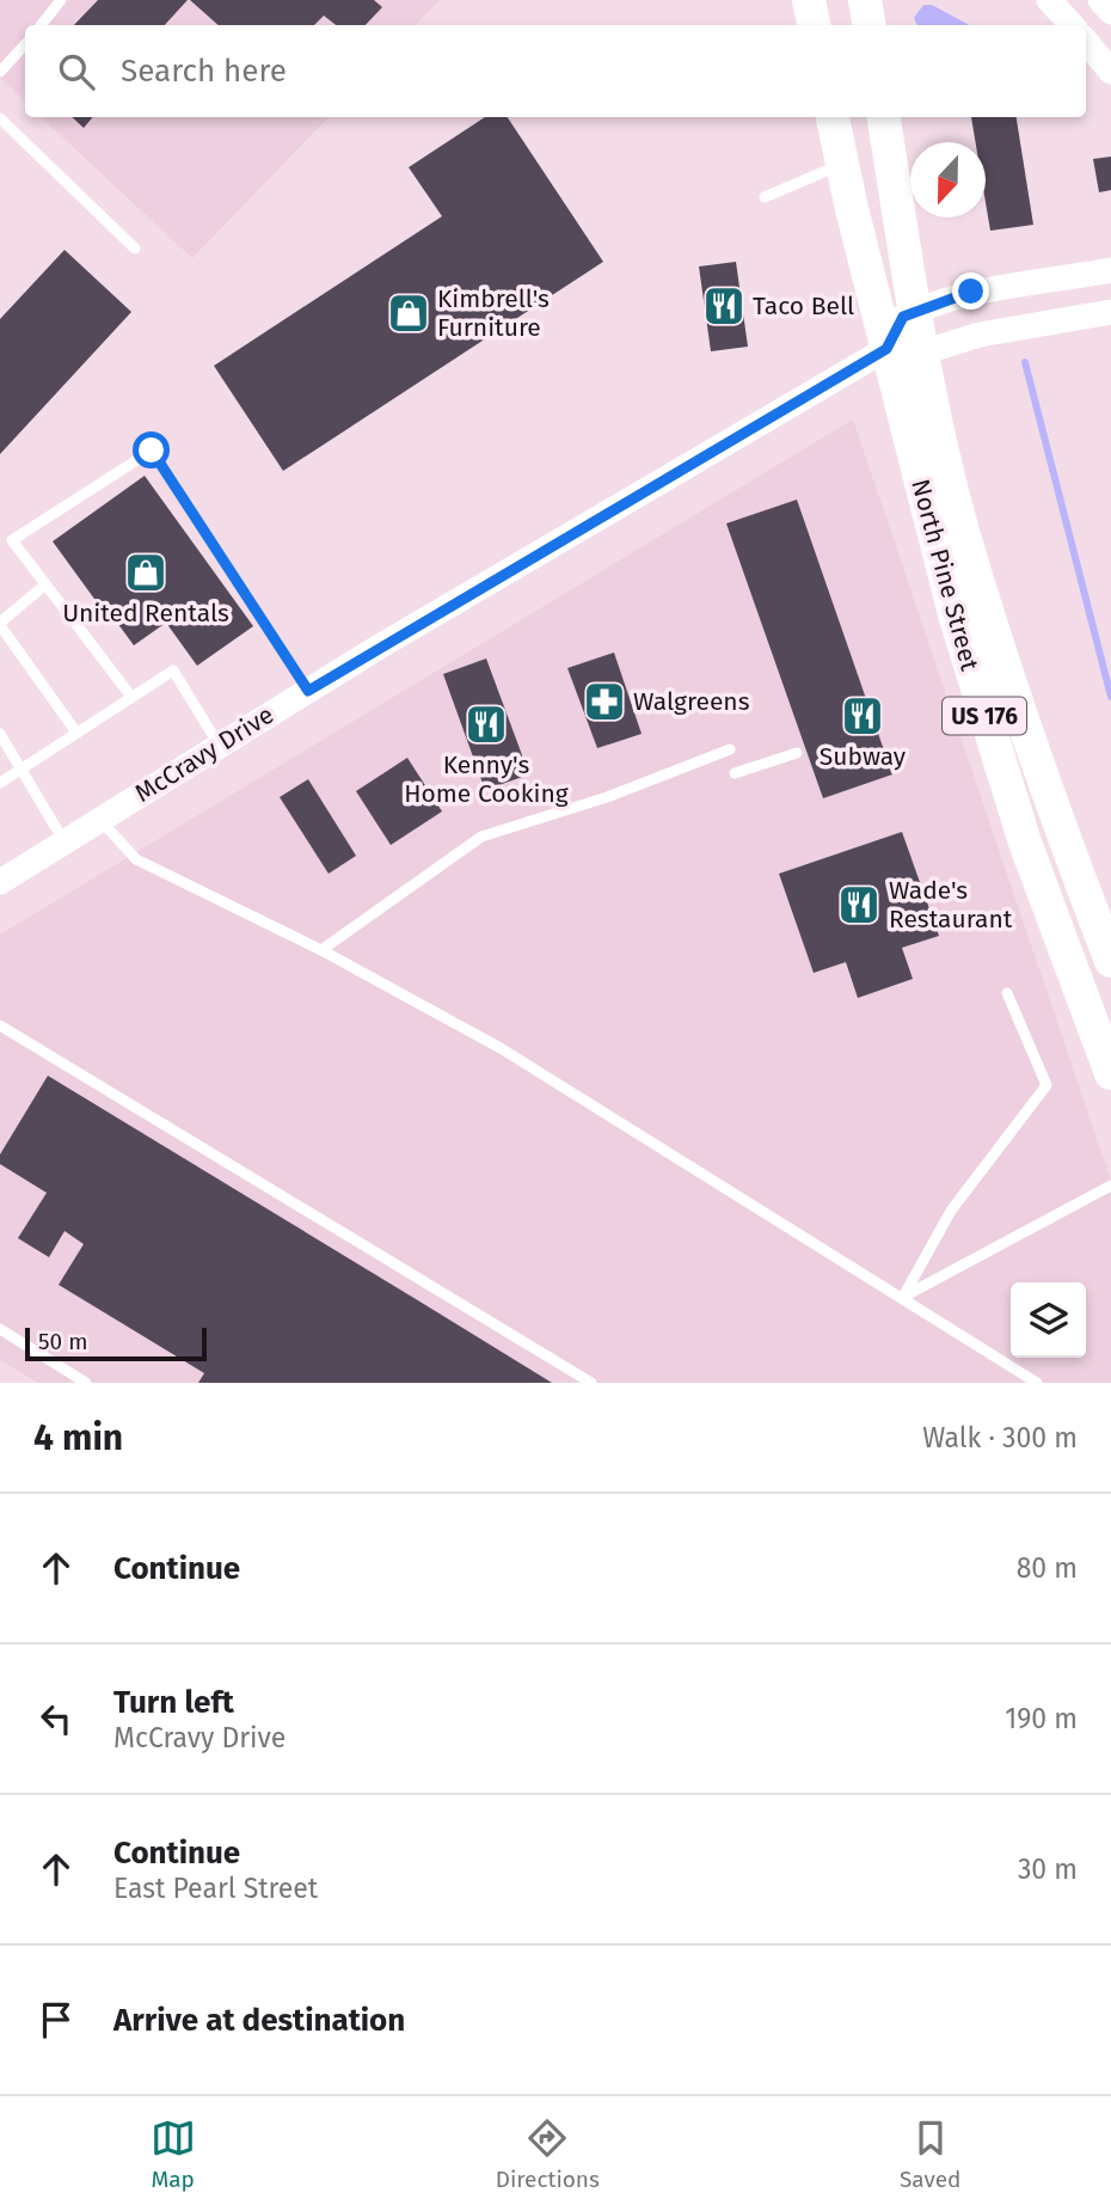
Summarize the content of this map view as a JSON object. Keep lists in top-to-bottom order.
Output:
{
  "streets": {
    "highway": ["North Pine Street", "US 176"],
    "street": ["McCravy Drive"]
  },
  "crossings": [
    ["North Pine Street", "McCravy Drive"]
  ],
  "places": {
    "restaurant": [
      "Taco Bell",
      "Subway",
      "Kenny's Home Cooking",
      "Wade's Restaurant"
    ],
    "shop": ["Kimbrell's Furniture", "United Rentals"],
    "pharmacy": ["Walgreens"]
  },
  "scale_bar": "50 m",
  "north": "bottom",
  "page": {
    "search": "Search here",
    "scale": "50 m",
    "heading": ["4 min", "Walk · 300 m"],
    "list": [
      ["Continue", "80 m"],
      ["Turn left", "McCravy Drive", "190 m"],
      ["Continue", "East Pearl Street", "30 m"],
      "Arrive at destination"
    ],
    "nav": ["Map", "Directions", "Saved"]
  }
}
